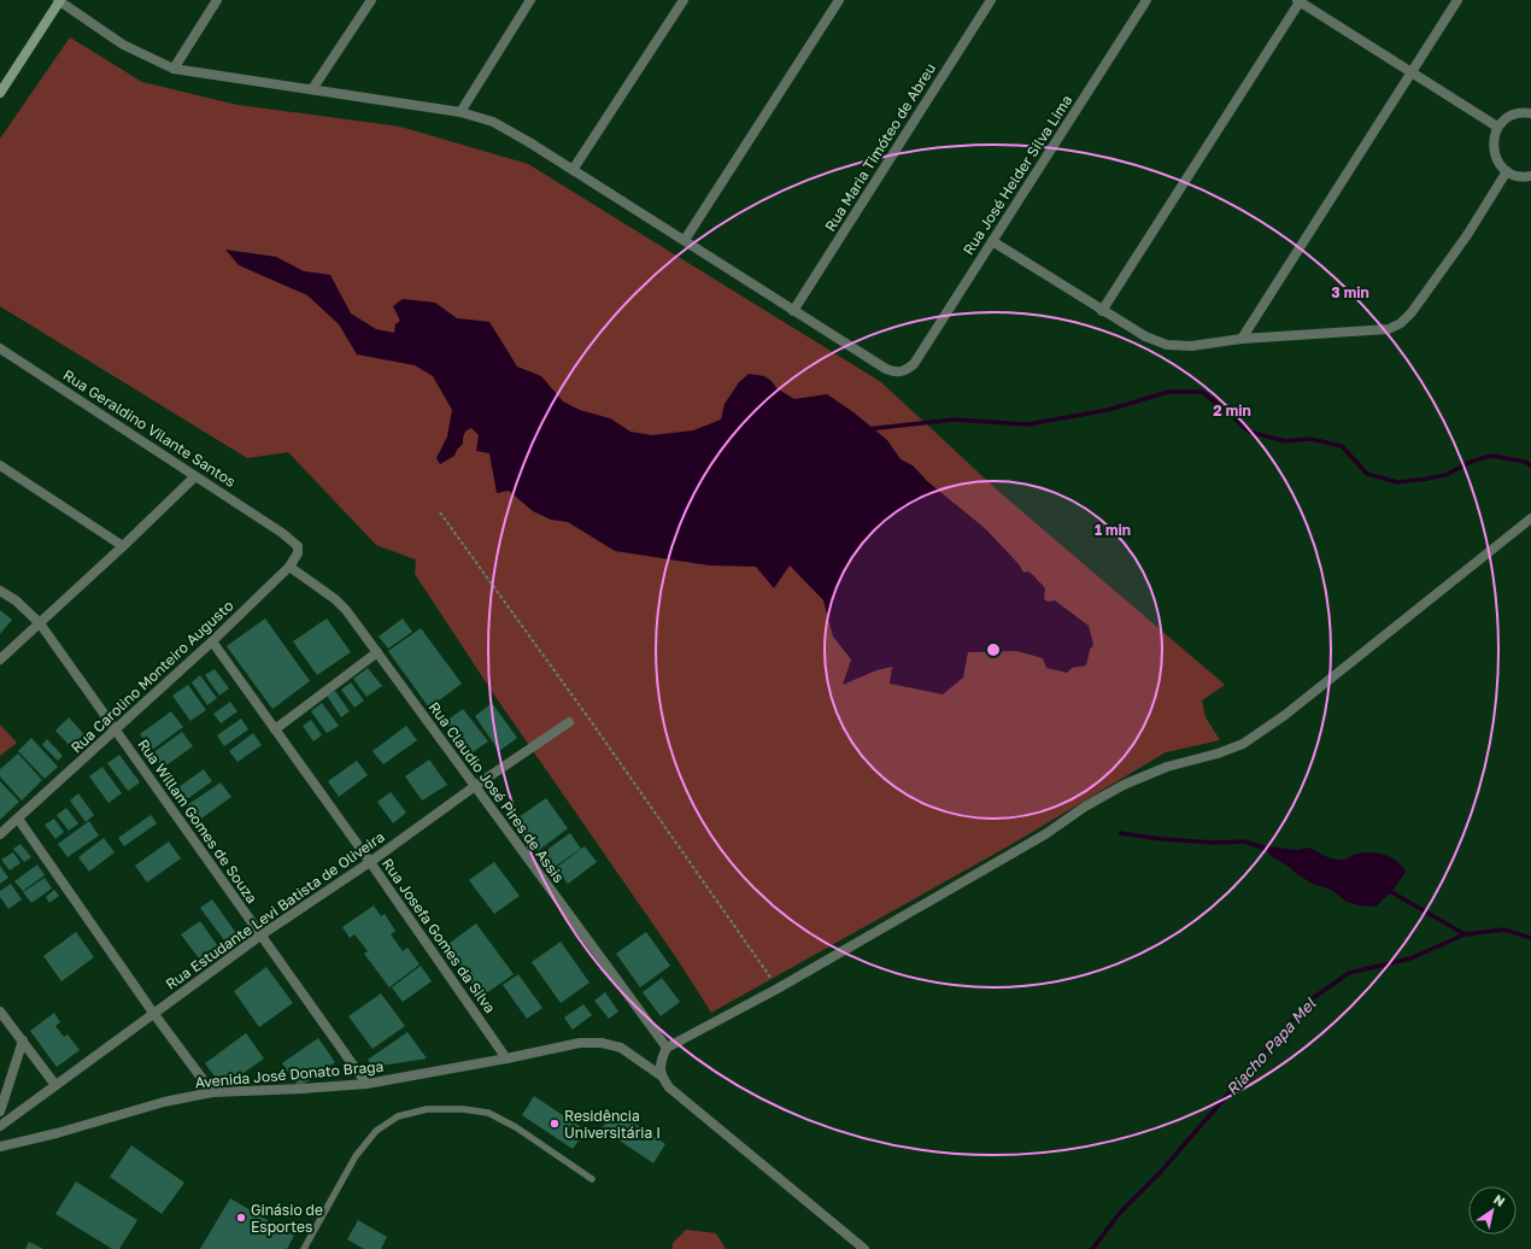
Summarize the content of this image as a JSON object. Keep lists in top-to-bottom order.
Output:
{
  "streets": {
    "street": [
      "Rua Maria Timóteo de Abreu",
      "Rua José Helder Silva Lima",
      "Rua Geraldino Vilante Santos",
      "Rua Carolino Monteiro Augusto",
      "Rua Claudio José Pires de Assis",
      "Rua Willam Gomes de Souza",
      "Rua Estudante Levi Batista de Oliveira",
      "Rua Josefa Gomes da Silva",
      "Avenida José Donato Braga"
    ]
  },
  "crossings": [
    ["Rua Maria Timóteo de Abreu", "Rua José Helder Silva Lima"],
    ["Rua Geraldino Vilante Santos", "Rua Carolino Monteiro Augusto"],
    ["Rua Carolino Monteiro Augusto", "Rua Claudio José Pires de Assis"],
    ["Rua Carolino Monteiro Augusto", "Rua Willam Gomes de Souza"],
    ["Rua Carolino Monteiro Augusto", "Rua Josefa Gomes da Silva"],
    ["Rua Claudio José Pires de Assis", "Rua Estudante Levi Batista de Oliveira"],
    ["Rua Willam Gomes de Souza", "Rua Estudante Levi Batista de Oliveira"],
    ["Rua Willam Gomes de Souza", "Avenida José Donato Braga"],
    ["Rua Estudante Levi Batista de Oliveira", "Rua Josefa Gomes da Silva"],
    ["Rua Josefa Gomes da Silva", "Avenida José Donato Braga"]
  ],
  "water": ["Riacho Papa Mel"],
  "places": ["Residência Universitária I", "Ginásio de Esportes"],
  "north": "top right",
  "rings": ["3 min", "2 min", "1 min"]
}
